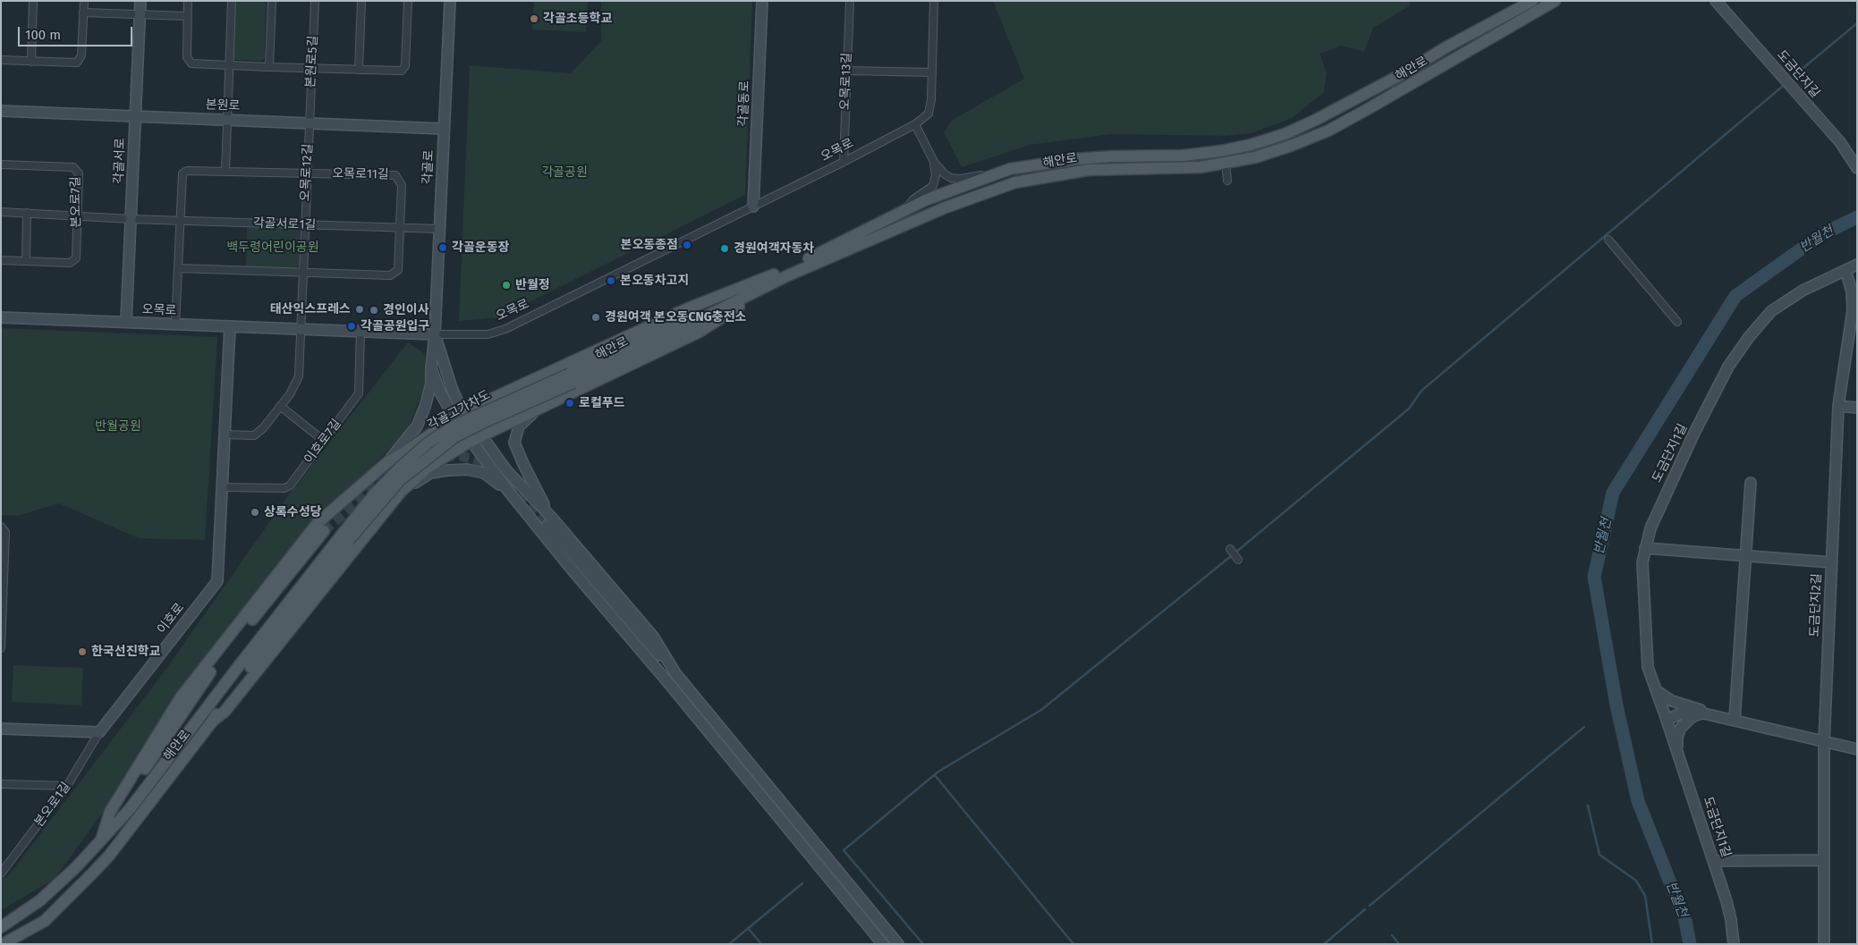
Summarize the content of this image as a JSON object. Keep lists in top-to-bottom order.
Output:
{
  "streets": {
    "main road": [
      "해안로",
      "도금단지길",
      "각골동로",
      "본원로",
      "오목로",
      "각골서로",
      "각골로",
      "각골고가차도",
      "도금단지1길",
      "도금단지2길",
      "이호로"
    ],
    "street": [
      "본원로5길",
      "오목로13길",
      "오목로12길",
      "오목로11길",
      "본오로7길",
      "각골서로1길",
      "이호로7길",
      "본오로1길"
    ]
  },
  "crossings": [
    ["본원로5길", "본원로"],
    ["본원로5길", "오목로12길"],
    ["해안로", "각골고가차도"],
    ["오목로13길", "오목로"],
    ["각골동로", "오목로"],
    ["본원로", "각골서로"],
    ["본원로", "각골로"],
    ["본원로", "오목로12길"],
    ["오목로", "각골서로"],
    ["오목로", "각골로"],
    ["오목로", "오목로12길"],
    ["오목로", "오목로11길"],
    ["오목로", "이호로7길"],
    ["오목로", "이호로"],
    ["각골서로", "각골서로1길"],
    ["각골로", "각골서로1길"],
    ["오목로12길", "오목로11길"],
    ["오목로12길", "각골서로1길"],
    ["오목로11길", "각골서로1길"],
    ["본오로7길", "각골서로1길"],
    ["이호로7길", "이호로"],
    ["도금단지1길", "도금단지2길"],
    ["이호로", "본오로1길"]
  ],
  "water": ["반월천"],
  "parks": ["각골공원", "백두령어린이공원", "반월공원"],
  "places": [
    "각골초등학교",
    "본오동종점",
    "각골운동장",
    "경원여객자동차",
    "본오동차고지",
    "반월정",
    "태산익스프레스",
    "경인이사",
    "경원여객 본오동CNG충전소",
    "각골공원입구",
    "로컬푸드",
    "상록수성당",
    "한국선진학교"
  ],
  "scale_bar": "100 m"
}
